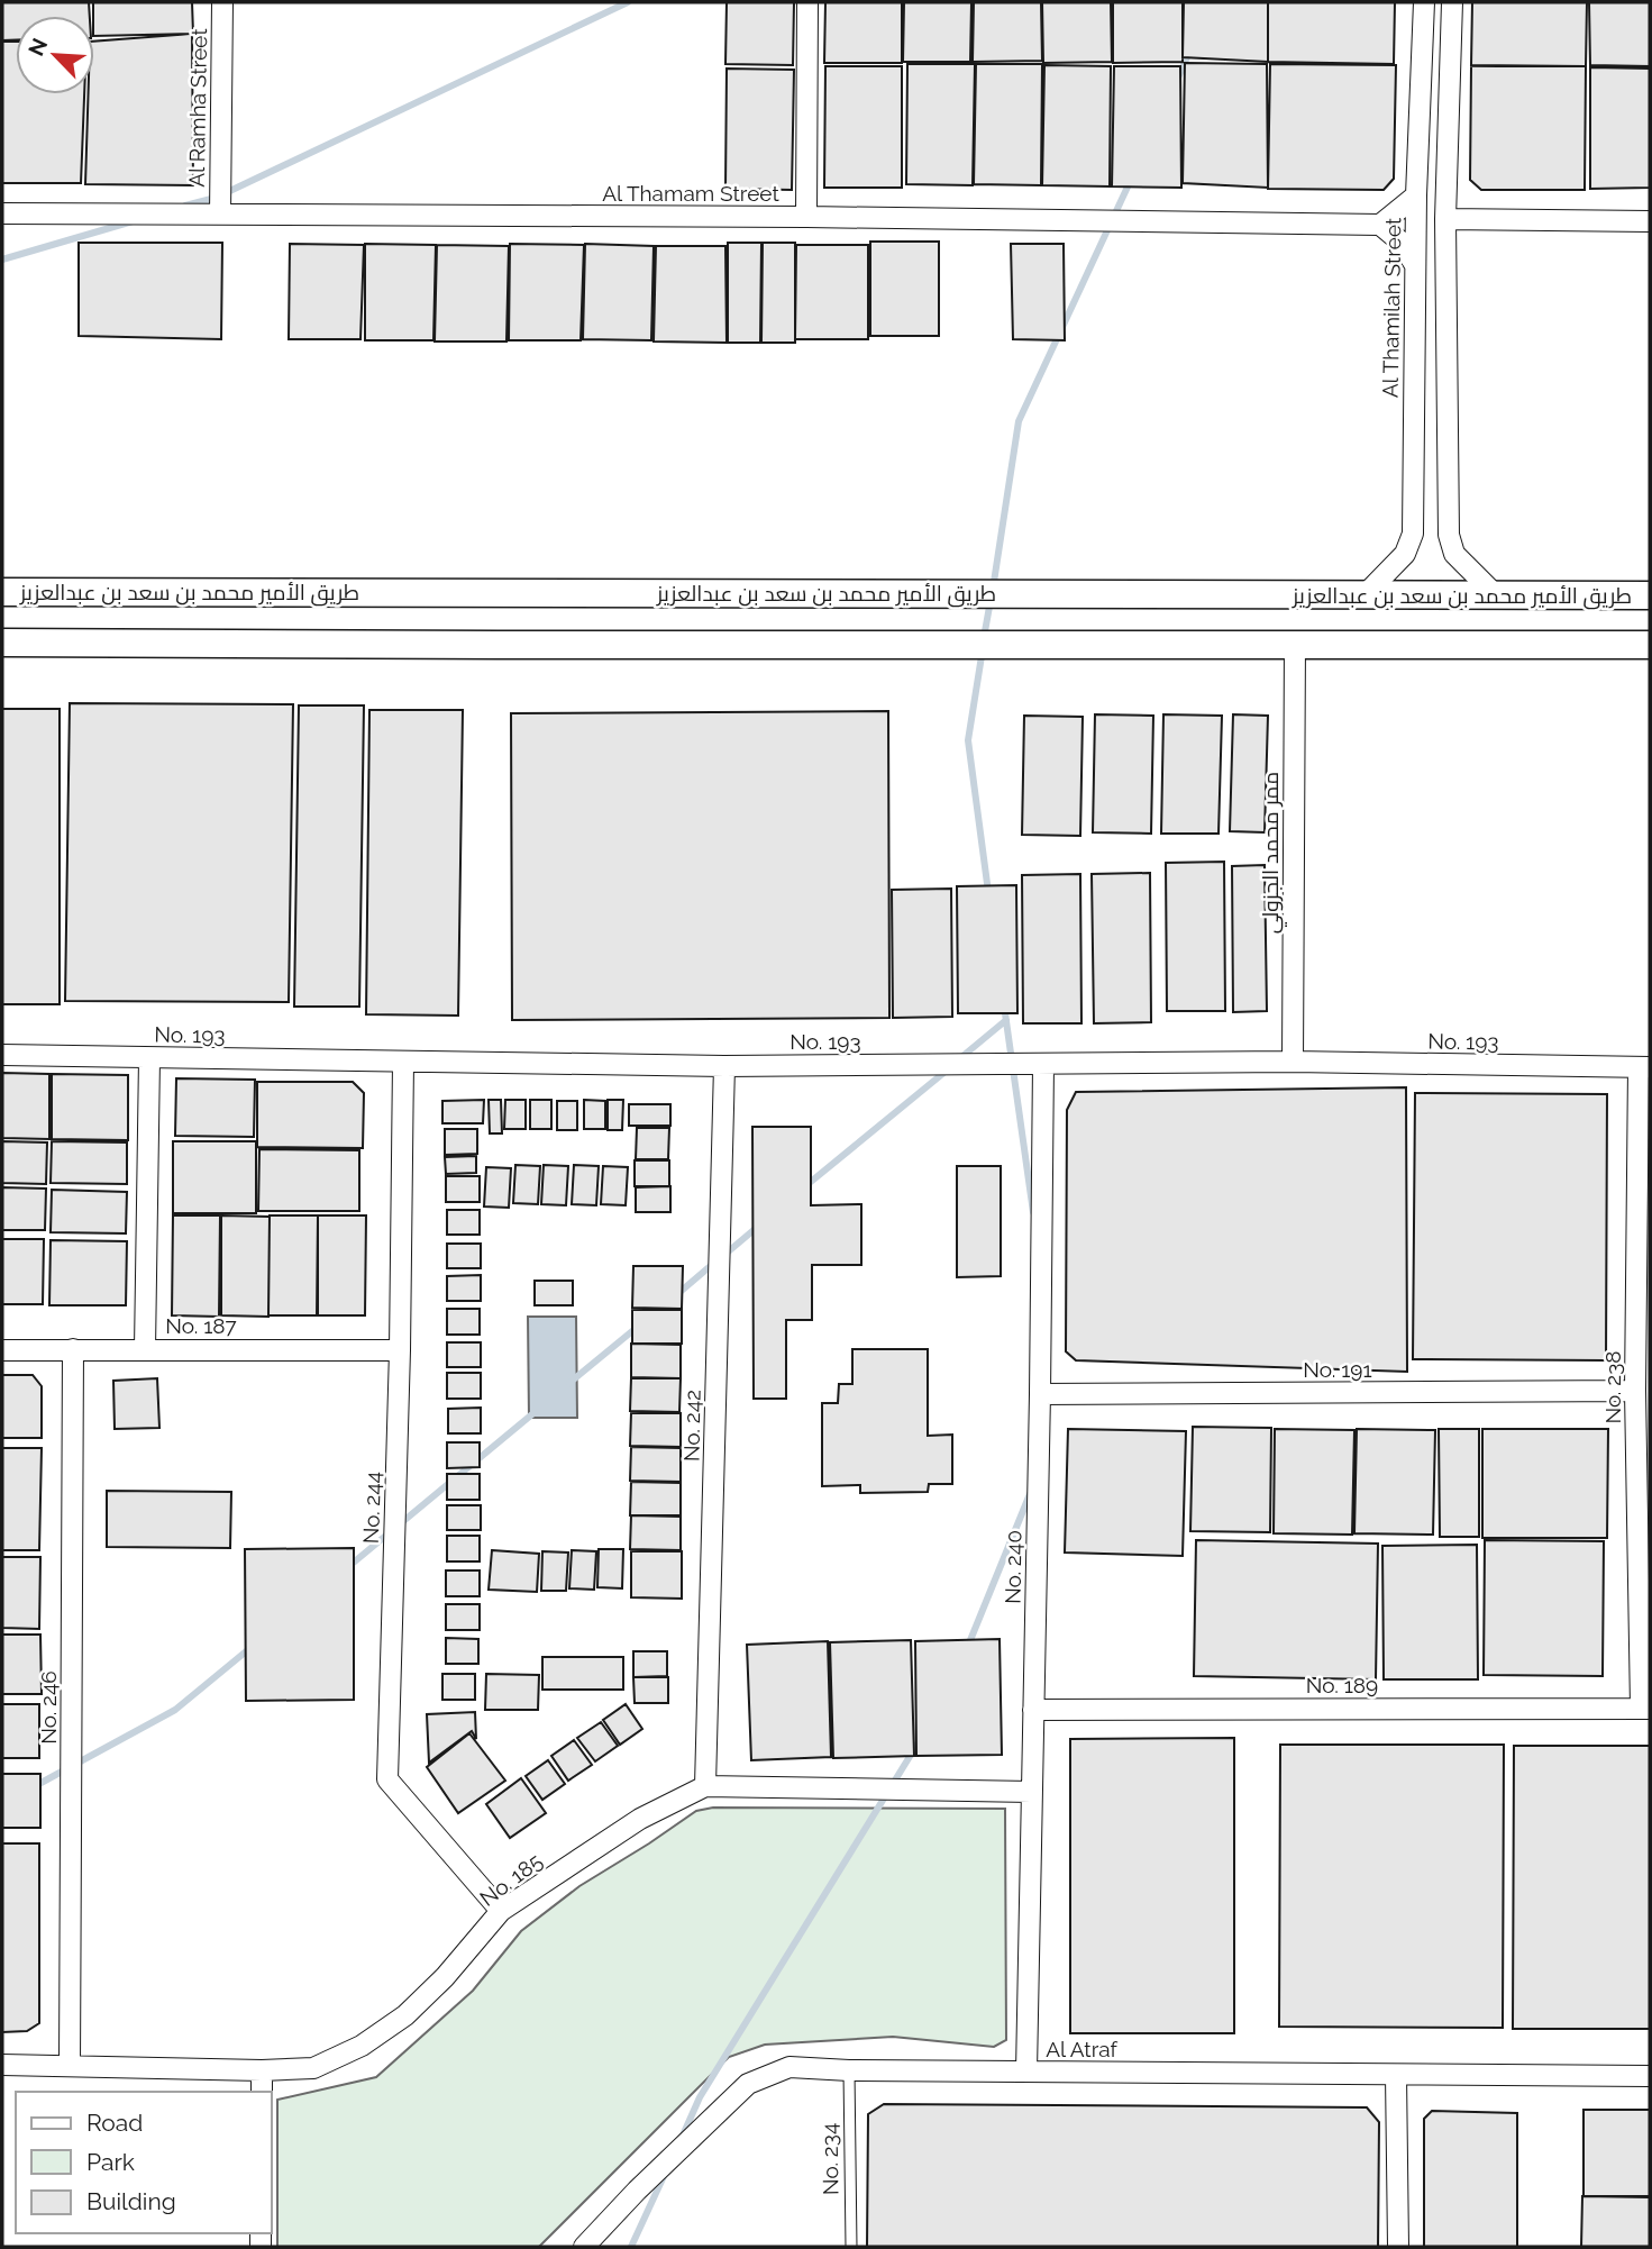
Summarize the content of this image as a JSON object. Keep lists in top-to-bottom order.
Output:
{
  "streets": {
    "main road": ["طريق الأمير محمد بن سعد بن عبدالعزيز"],
    "street": [
      "Al Ramha Street",
      "Al Thamam Street",
      "Al Thamilah Street",
      "ممر محمد الجزولي",
      "No. 193",
      "No. 187",
      "No. 191",
      "No. 238",
      "No. 242",
      "No. 244",
      "No. 240",
      "No. 189",
      "No. 246",
      "No. 185",
      "Al Atraf"
    ],
    "lane": ["No. 234"]
  },
  "crossings": [
    ["Al Ramha Street", "Al Thamam Street"],
    ["Al Thamilah Street", "طريق الأمير محمد بن سعد بن عبدالعزيز"],
    ["ممر محمد الجزولي", "No. 193"],
    ["No. 193", "No. 238"],
    ["No. 193", "No. 242"],
    ["No. 193", "No. 244"],
    ["No. 193", "No. 240"],
    ["No. 187", "No. 244"],
    ["No. 187", "No. 246"],
    ["No. 191", "No. 238"],
    ["No. 191", "No. 240"],
    ["No. 238", "No. 189"],
    ["No. 242", "No. 185"],
    ["No. 244", "No. 185"],
    ["No. 240", "No. 189"],
    ["No. 240", "No. 185"],
    ["No. 240", "Al Atraf"],
    ["No. 246", "No. 185"],
    ["Al Atraf", "No. 234"]
  ],
  "legend": ["Road", "Park", "Building"],
  "north": "top left"
}
